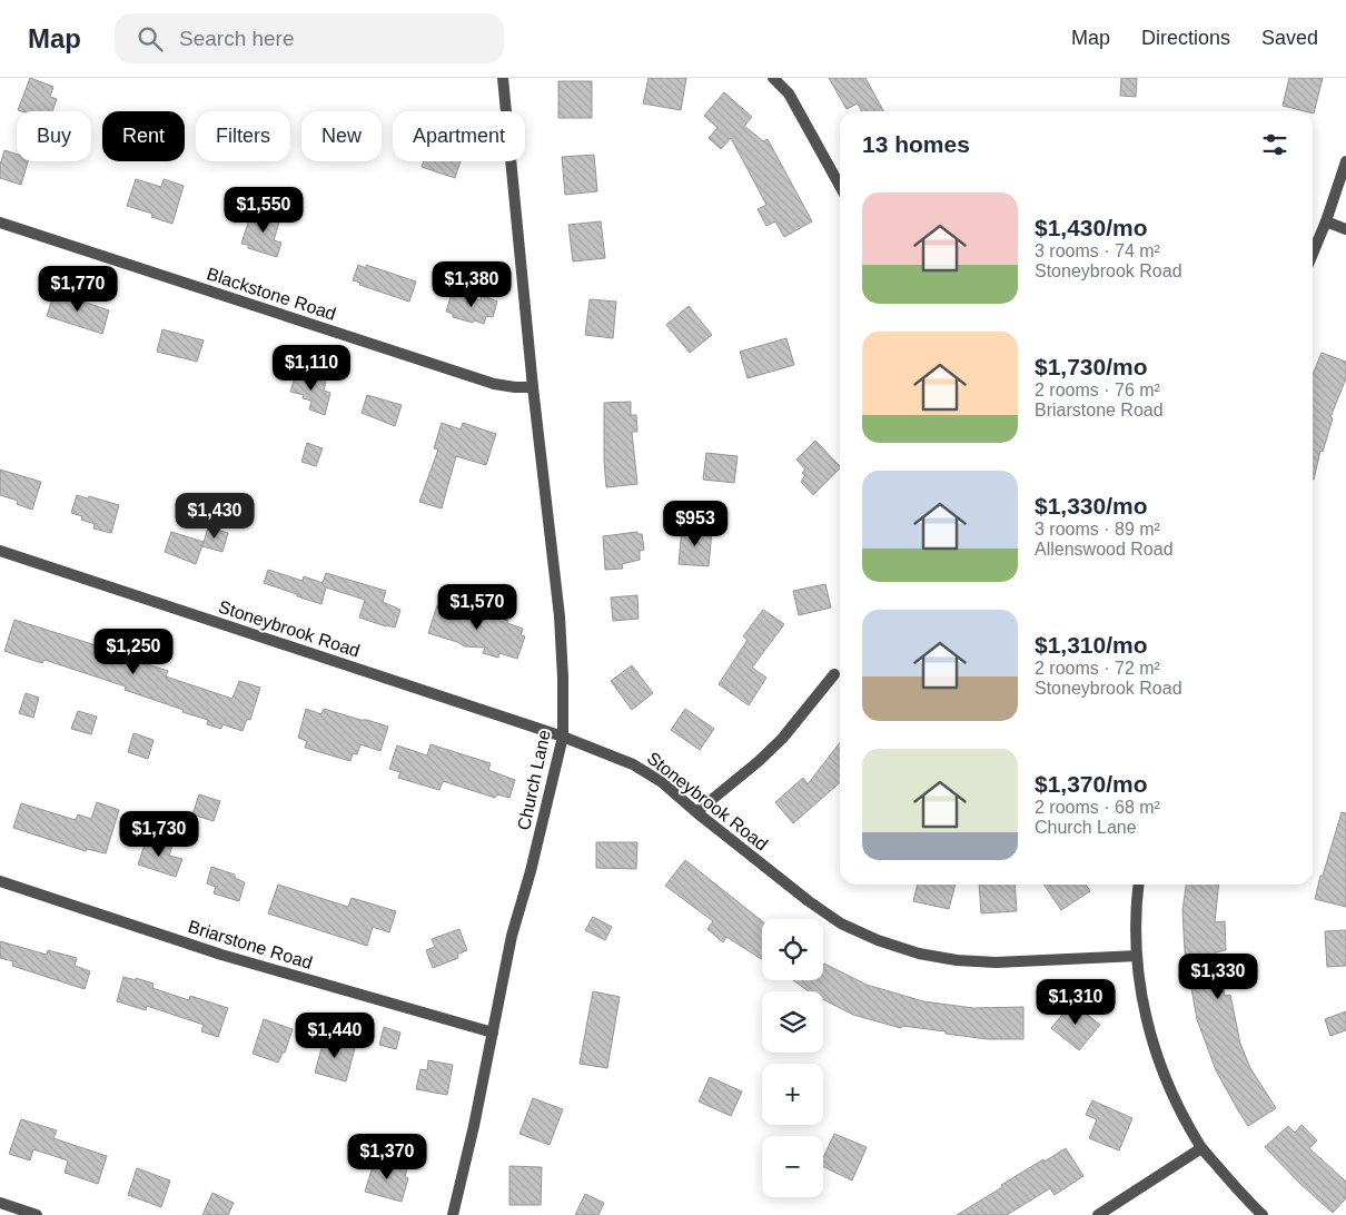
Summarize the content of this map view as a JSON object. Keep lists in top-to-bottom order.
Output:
{
  "streets": {
    "street": [
      "Blackstone Road",
      "Stoneybrook Road",
      "Church Lane",
      "Briarstone Road"
    ]
  },
  "crossings": [
    ["Blackstone Road", "Church Lane"],
    ["Stoneybrook Road", "Church Lane"],
    ["Church Lane", "Briarstone Road"]
  ],
  "page": {
    "header": "Map",
    "search": "Search here",
    "nav": ["Map", "Directions", "Saved"],
    "chip": [
      "Buy",
      "Rent",
      "Filters",
      "New",
      "Apartment"
    ],
    "heading": "13 homes",
    "list": [
      {
        "name": "$1,430/mo",
        "note": "3 rooms · 74 m² · Stoneybrook Road"
      },
      {
        "name": "$1,730/mo",
        "note": "2 rooms · 76 m² · Briarstone Road"
      },
      {
        "name": "$1,330/mo",
        "note": "3 rooms · 89 m² · Allenswood Road"
      },
      {
        "name": "$1,310/mo",
        "note": "2 rooms · 72 m² · Stoneybrook Road"
      },
      {
        "name": "$1,370/mo",
        "note": "2 rooms · 68 m² · Church Lane"
      }
    ],
    "price": [
      "$1,550",
      "$1,380",
      "$1,770",
      "$1,110",
      "$1,430",
      "$953",
      "$1,570",
      "$1,250",
      "$1,730",
      "$1,330",
      "$1,310",
      "$1,440",
      "$1,370"
    ],
    "map_buttons": ["+", "−"]
  }
}
